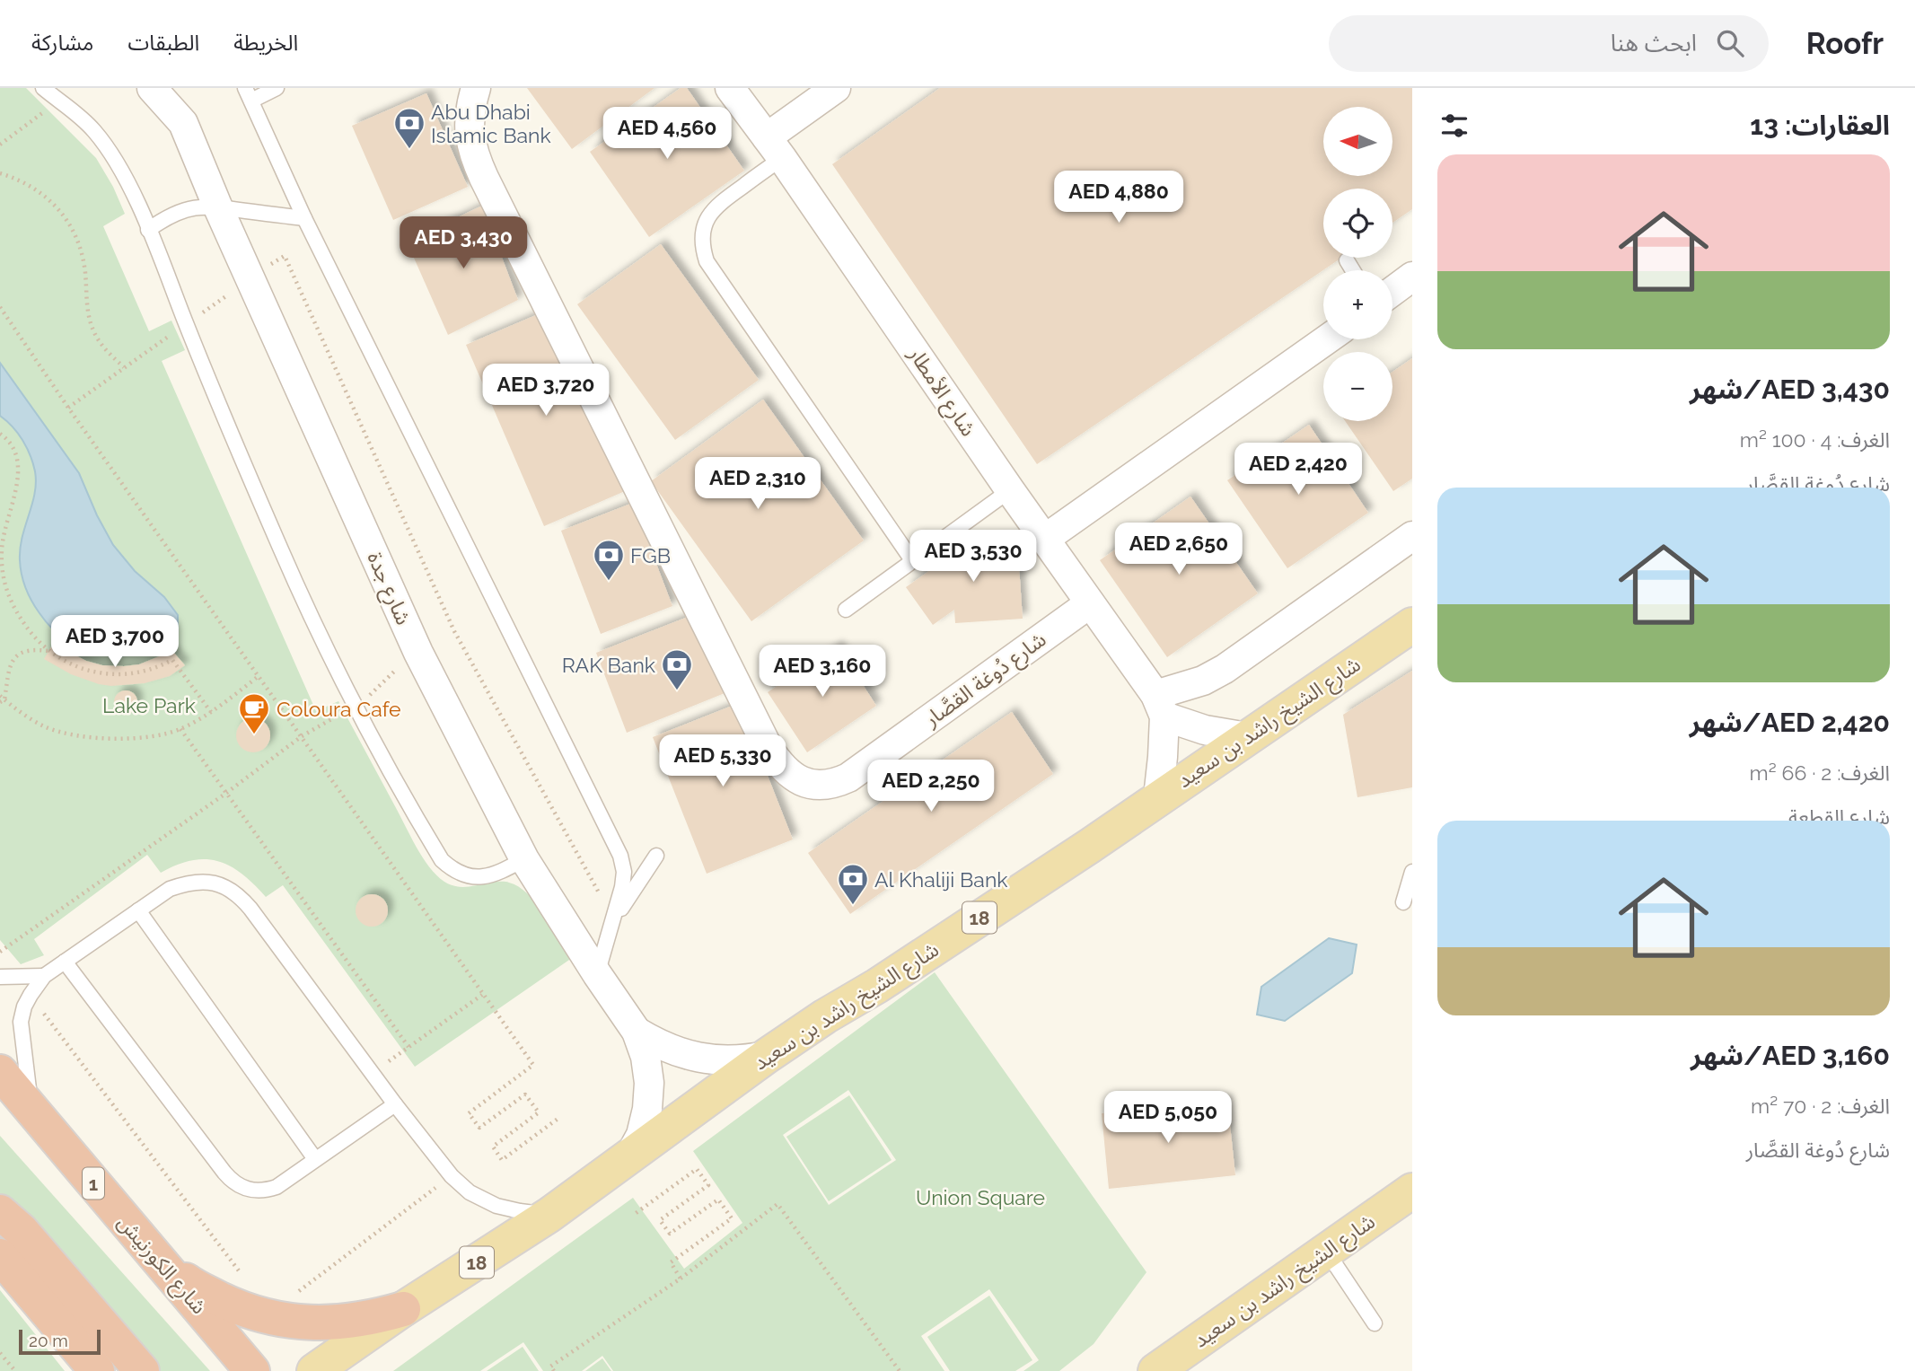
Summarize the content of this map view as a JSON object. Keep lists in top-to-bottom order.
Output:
{
  "streets": {
    "highway": ["1", "شارع الكورنيش"],
    "main road": ["شارع الشيخ راشد بن سعيد", "18"],
    "street": ["شارع الأمطار", "شارع جدة", "شارع دُوغة القصَّار"]
  },
  "crossings": [
    ["شارع الأمطار", "شارع دُوغة القصَّار"],
    ["شارع جدة", "شارع الشيخ راشد بن سعيد"]
  ],
  "parks": ["Lake Park", "Union Square"],
  "places": {
    "bank": [
      "Abu Dhabi Islamic Bank",
      "FGB",
      "RAK Bank",
      "Al Khaliji Bank"
    ],
    "cafe": ["Coloura Cafe"]
  },
  "scale_bar": "20 m",
  "north": "left",
  "page": {
    "header": "Roofr",
    "search": "ابحث هنا",
    "nav": ["الخريطة", "الطبقات", "مشاركة"],
    "heading": "العقارات: 13",
    "map_buttons": ["+", "−"],
    "price": [
      "AED 4,560",
      "AED 4,880",
      "AED 3,430",
      "AED 3,720",
      "AED 2,420",
      "AED 2,310",
      "AED 2,650",
      "AED 3,530",
      "AED 3,700",
      "AED 3,160",
      "AED 5,330",
      "AED 2,250",
      "AED 5,050"
    ],
    "list": [
      {
        "name": "AED 3,430/شهر",
        "note": "الغرف: 4 · 100 m² · شارع دُوغة القصَّار"
      },
      {
        "name": "AED 2,420/شهر",
        "note": "الغرف: 2 · 66 m² · شارع القِطعة"
      },
      {
        "name": "AED 3,160/شهر",
        "note": "الغرف: 2 · 70 m² · شارع دُوغة القصَّار"
      }
    ],
    "scale": "20 m"
  }
}
